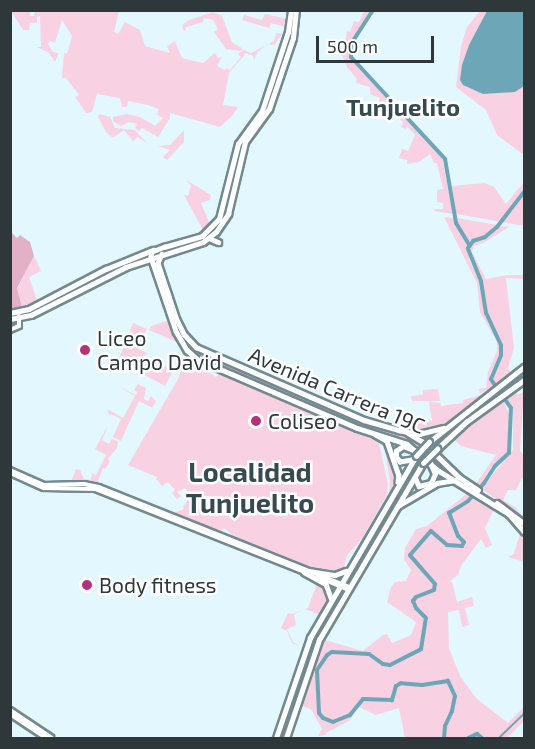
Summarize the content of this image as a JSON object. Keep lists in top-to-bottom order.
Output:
{
  "streets": {
    "main road": ["Avenida Carrera 19C"]
  },
  "districts": ["Tunjuelito", "Localidad Tunjuelito"],
  "places": ["Liceo Campo David", "Coliseo", "Body fitness"],
  "scale_bar": "500 m"
}
